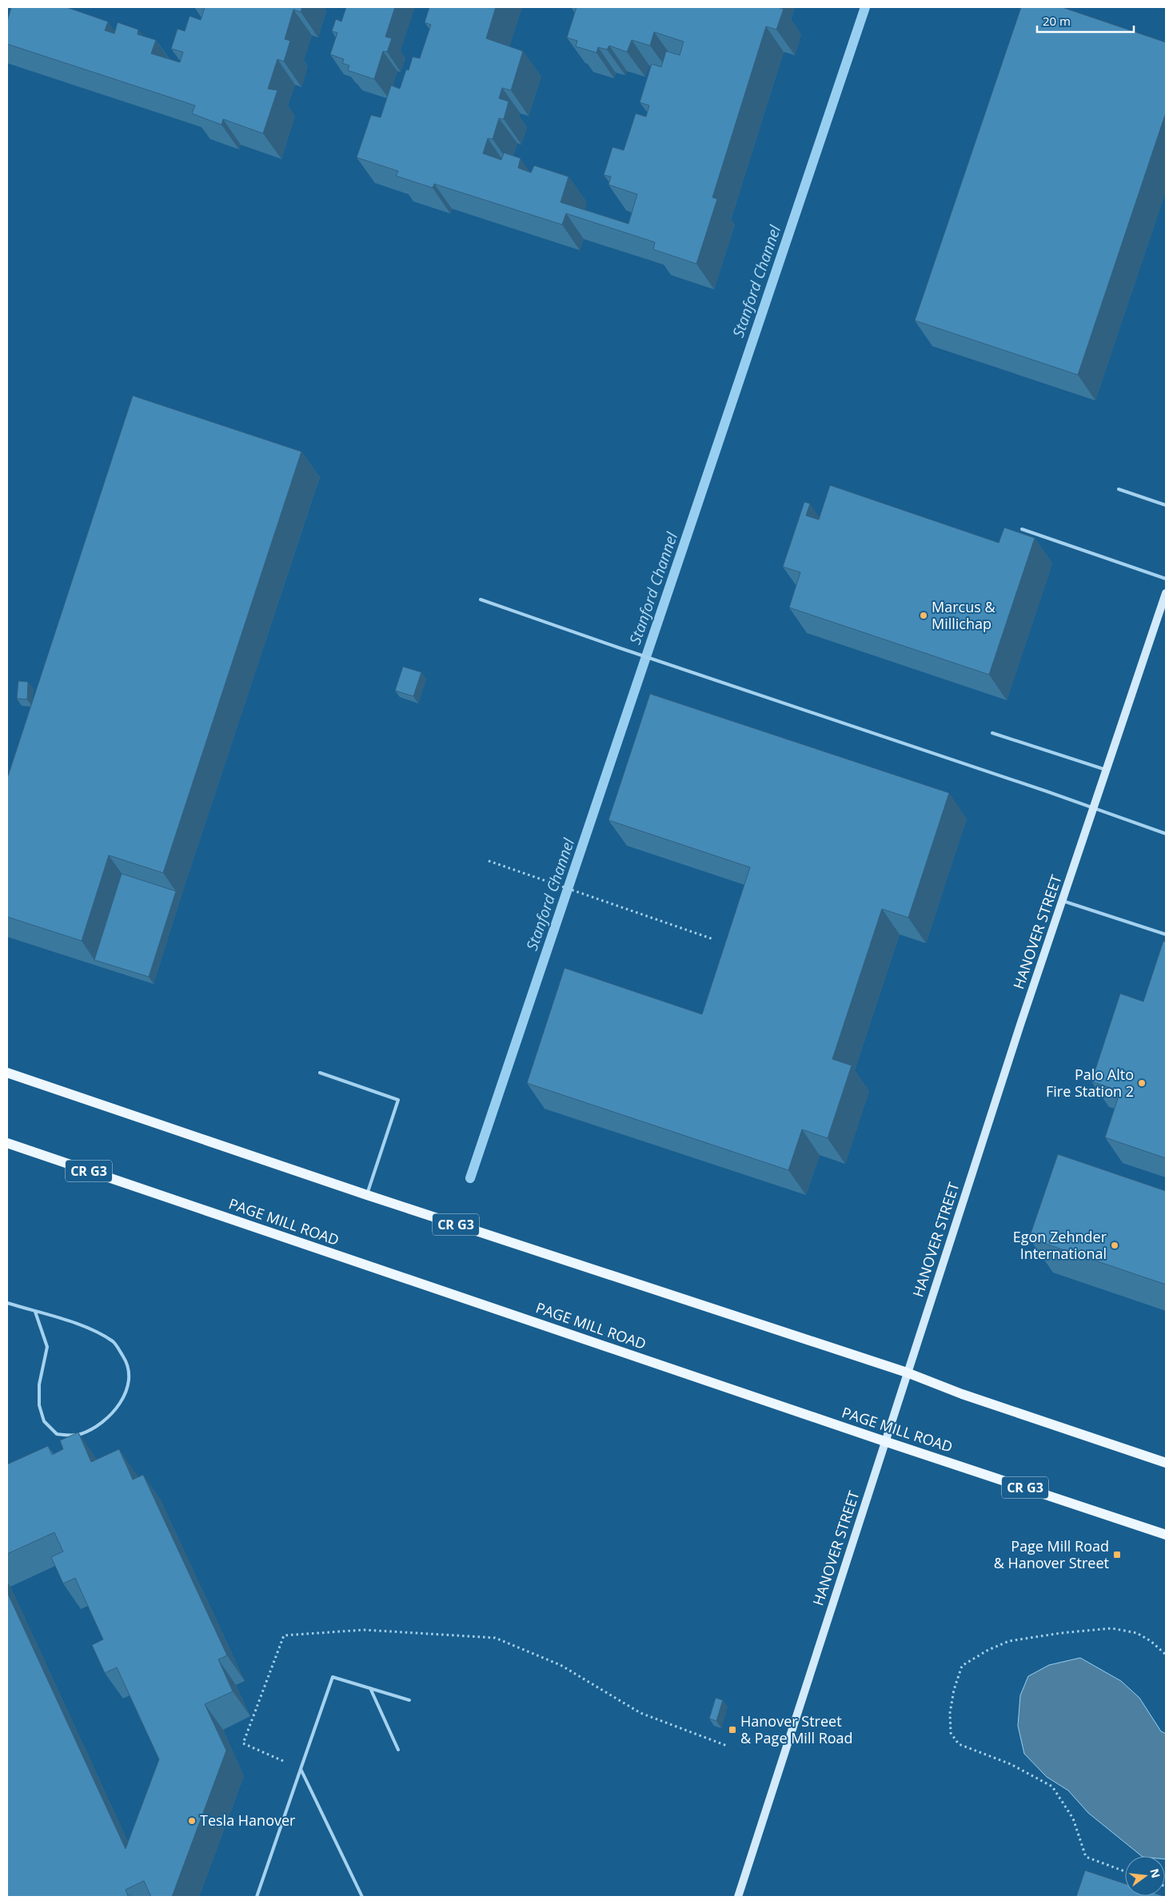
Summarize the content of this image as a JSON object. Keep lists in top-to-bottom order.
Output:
{
  "streets": {
    "main road": ["CR G3", "PAGE MILL ROAD"],
    "street": ["HANOVER STREET"]
  },
  "crossings": [
    ["HANOVER STREET", "CR G3"],
    ["HANOVER STREET", "PAGE MILL ROAD"]
  ],
  "water": ["Stanford Channel"],
  "places": {
    "other": [
      "Marcus & Millichap",
      "Palo Alto Fire Station 2",
      "Egon Zehnder International",
      "Tesla Hanover"
    ],
    "transit": ["Page Mill Road & Hanover Street", "Hanover Street & Page Mill Road"]
  },
  "scale_bar": "20 m",
  "north": "right"
}
